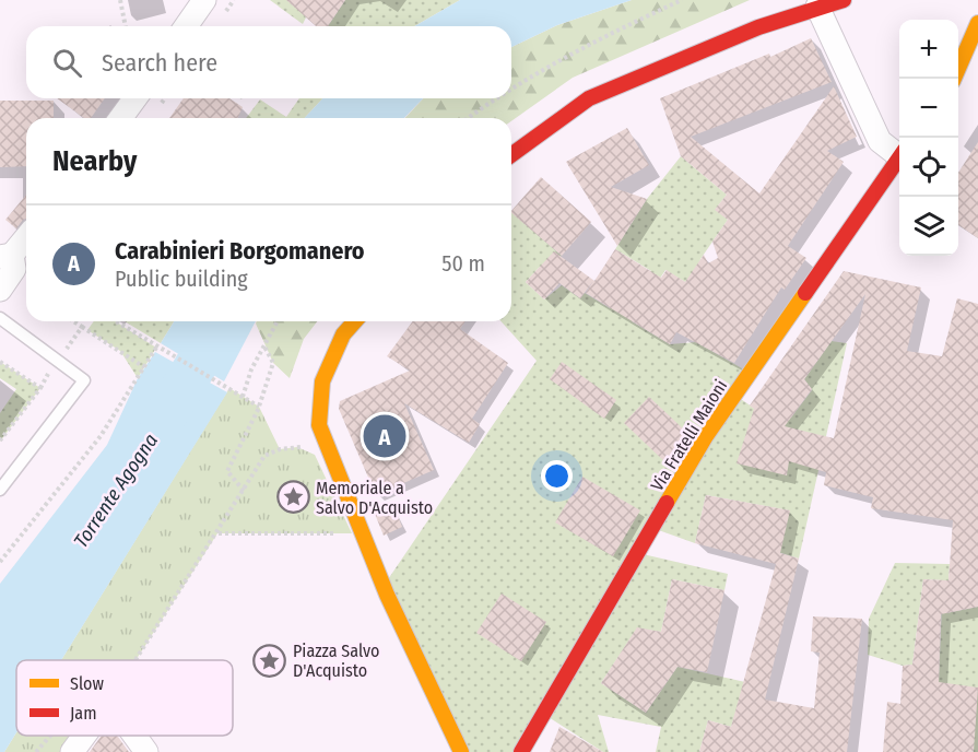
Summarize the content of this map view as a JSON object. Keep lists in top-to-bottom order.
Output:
{
  "streets": {
    "street": ["Via Fratelli Maioni"]
  },
  "water": ["Torrente Agogna"],
  "places": {
    "place": ["Memoriale a Salvo D'Acquisto", "Piazza Salvo D'Acquisto"]
  },
  "legend": ["Slow", "Jam"],
  "page": {
    "map_buttons": ["+", "−"],
    "search": "Search here",
    "heading": "Nearby",
    "list": [
      {
        "mark": "A",
        "name": "Carabinieri Borgomanero",
        "note": "Public building",
        "value": "50 m"
      }
    ],
    "pins": "A"
  }
}
